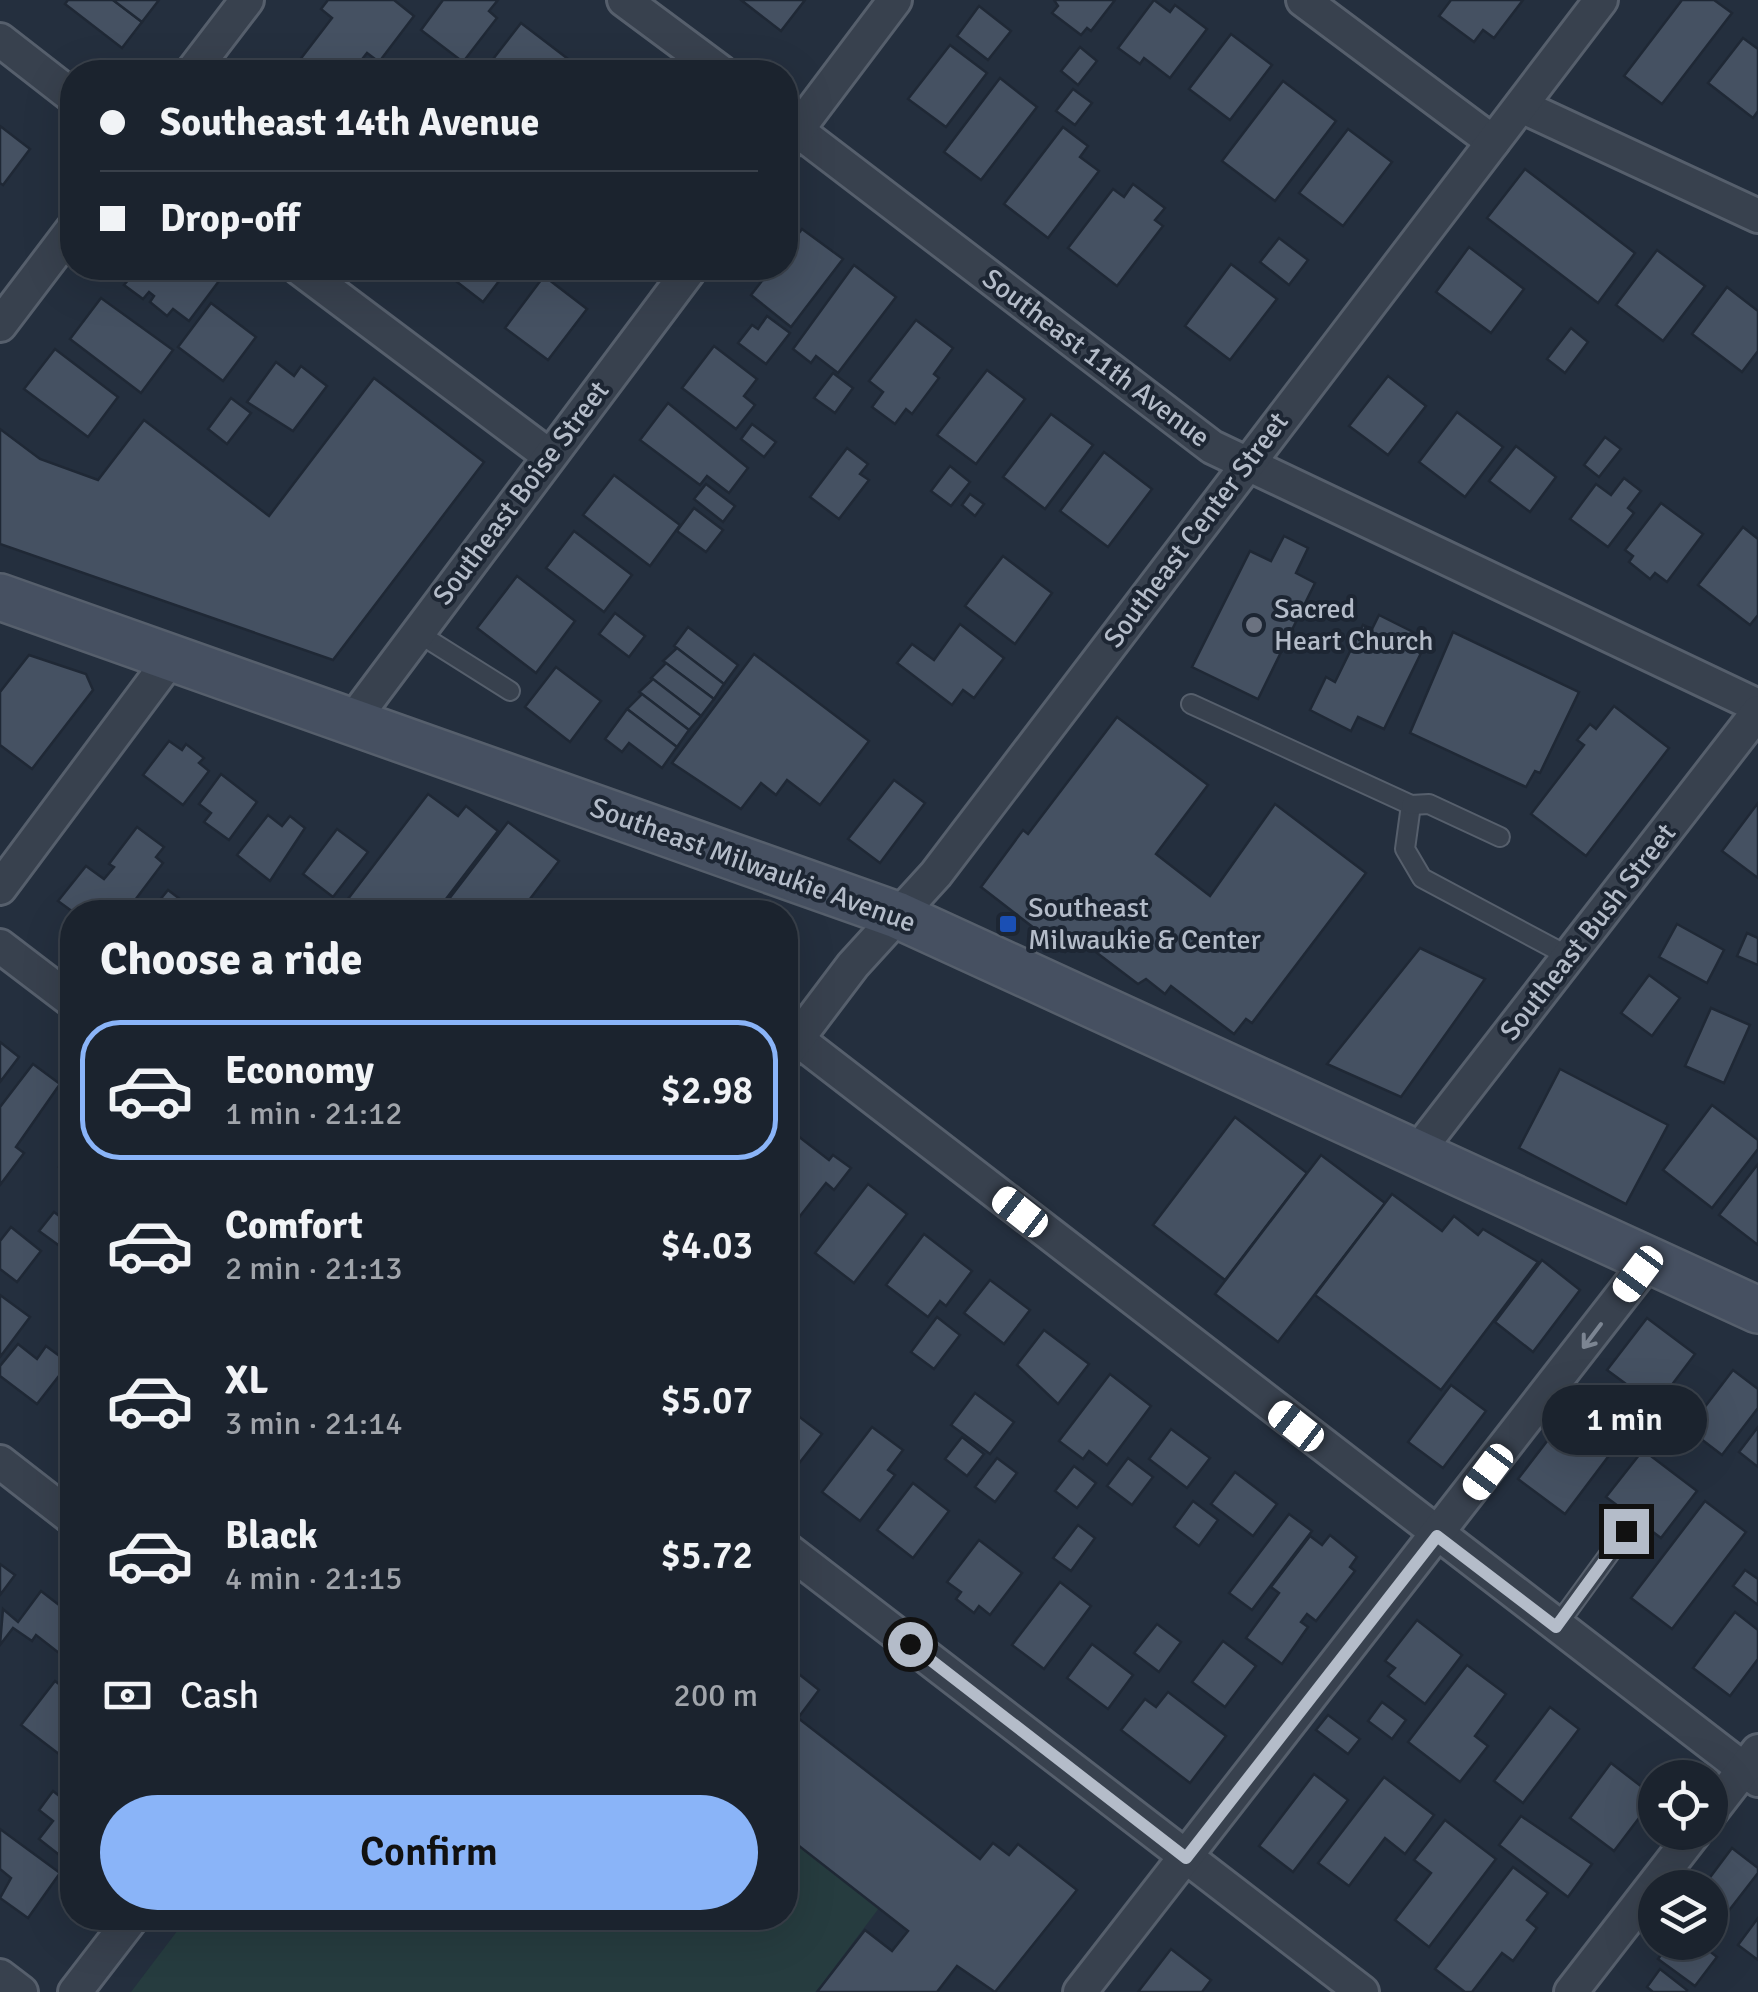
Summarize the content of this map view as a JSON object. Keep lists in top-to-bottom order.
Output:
{
  "streets": {
    "main road": ["Southeast Milwaukie Avenue"],
    "street": [
      "Southeast 11th Avenue",
      "Southeast Boise Street",
      "Southeast Center Street",
      "Southeast Bush Street"
    ]
  },
  "crossings": [
    ["Southeast 11th Avenue", "Southeast Center Street"],
    ["Southeast 11th Avenue", "Southeast Bush Street"],
    ["Southeast Boise Street", "Southeast Milwaukie Avenue"],
    ["Southeast Center Street", "Southeast Milwaukie Avenue"],
    ["Southeast Milwaukie Avenue", "Southeast Bush Street"]
  ],
  "places": {
    "other": ["Sacred Heart Church"],
    "transit": ["Southeast Milwaukie & Center"]
  },
  "page": {
    "banner": ["Southeast 14th Avenue", "Drop-off"],
    "heading": "Choose a ride",
    "list": [
      {
        "name": "Economy",
        "note": "1 min · 21:12",
        "value": "$2.98"
      },
      {
        "name": "Comfort",
        "note": "2 min · 21:13",
        "value": "$4.03"
      },
      {
        "name": "XL",
        "note": "3 min · 21:14",
        "value": "$5.07"
      },
      {
        "name": "Black",
        "note": "4 min · 21:15",
        "value": "$5.72"
      }
    ],
    "bubble": "1 min",
    "pay": ["Cash", "200 m"],
    "buttons": "Confirm"
  }
}
